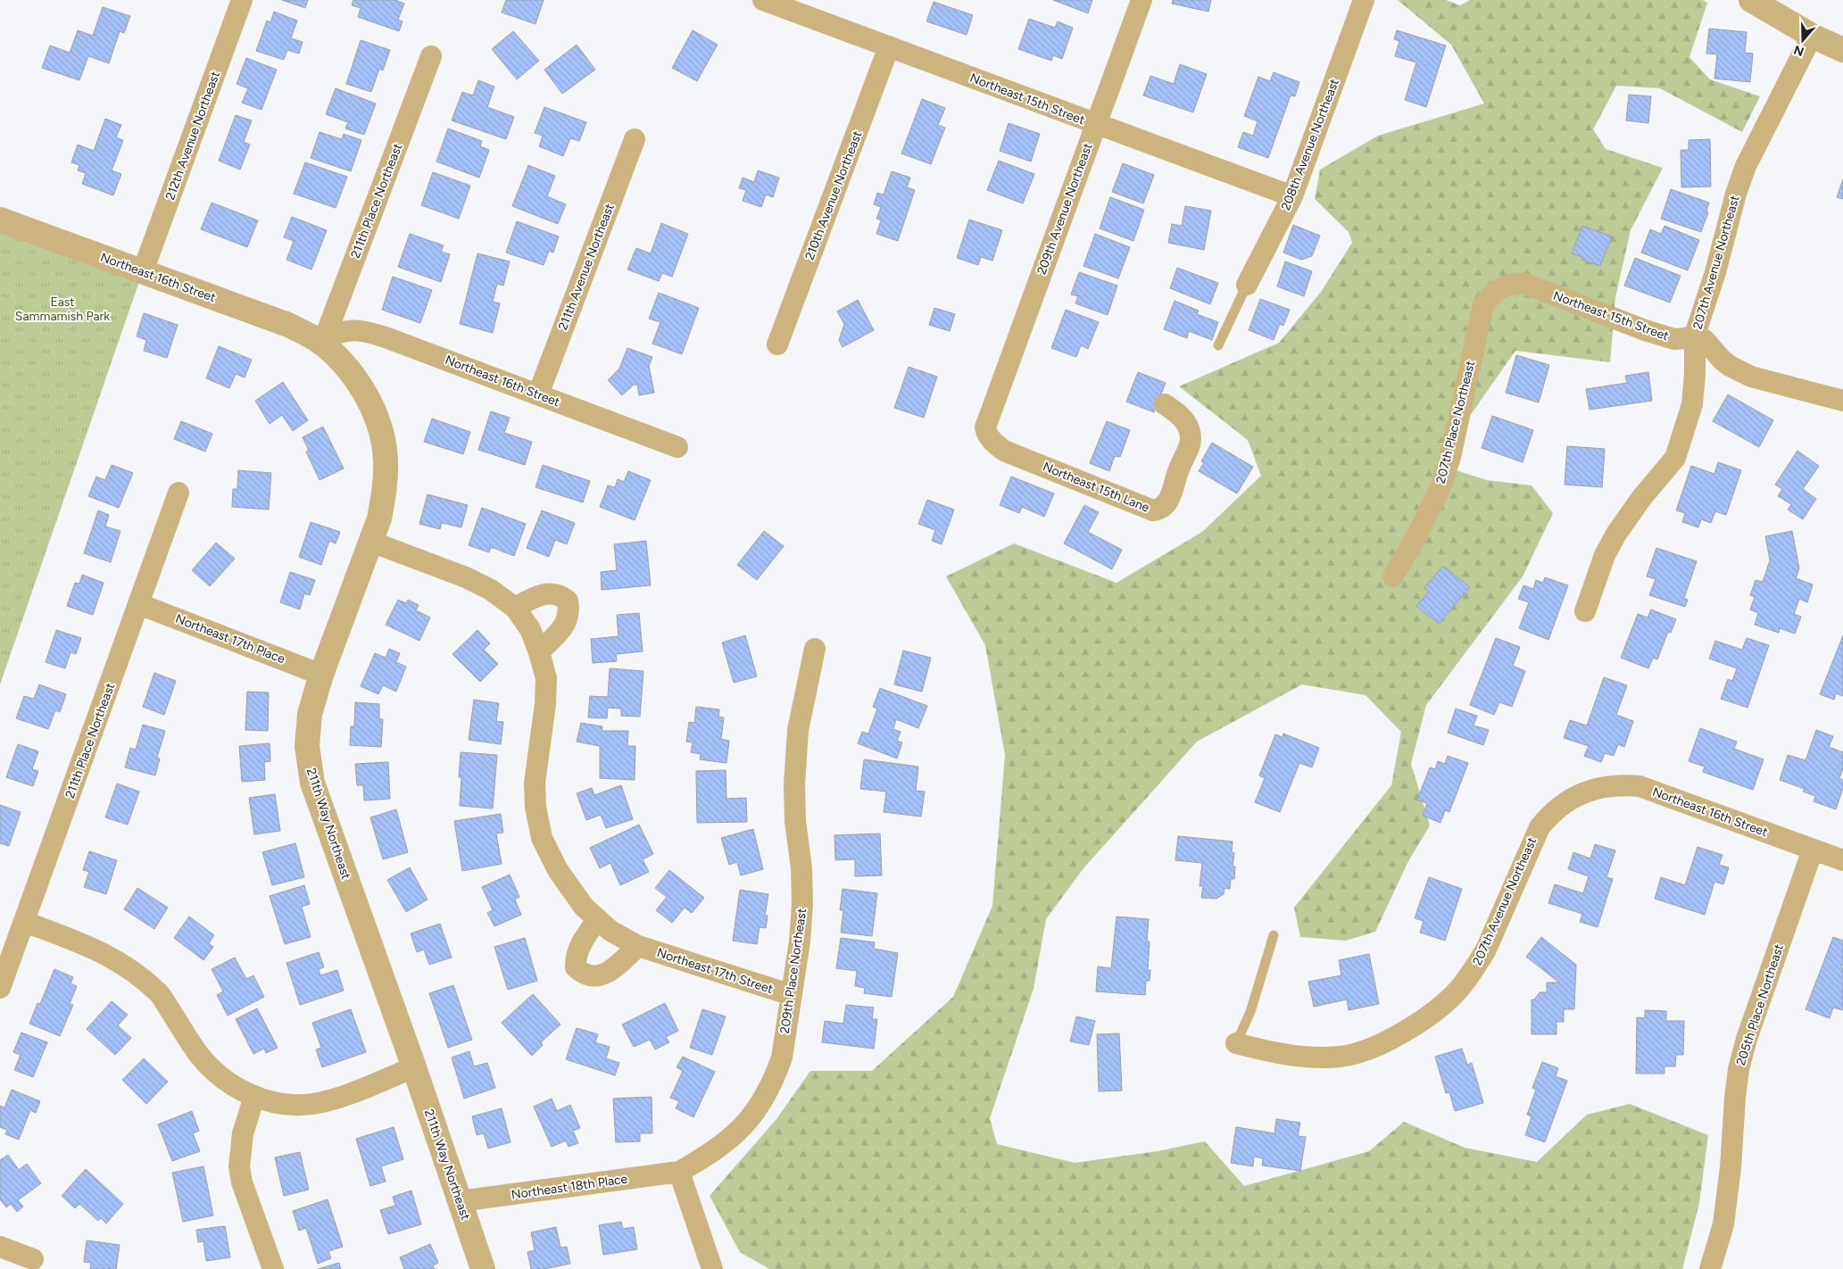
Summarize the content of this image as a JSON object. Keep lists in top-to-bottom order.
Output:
{
  "streets": {
    "street": [
      "Northeast 15th Street",
      "212th Avenue Northeast",
      "208th Avenue Northeast",
      "210th Avenue Northeast",
      "211th Place Northeast",
      "209th Avenue Northeast",
      "207th Avenue Northeast",
      "211th Avenue Northeast",
      "Northeast 16th Street",
      "207th Place Northeast",
      "Northeast 15th Lane",
      "Northeast 17th Place",
      "211th Way Northeast",
      "Northeast 17th Street",
      "209th Place Northeast",
      "205th Place Northeast",
      "Northeast 18th Place"
    ]
  },
  "crossings": [
    ["Northeast 15th Street", "208th Avenue Northeast"],
    ["Northeast 15th Street", "210th Avenue Northeast"],
    ["Northeast 15th Street", "209th Avenue Northeast"],
    ["Northeast 15th Street", "207th Avenue Northeast"],
    ["Northeast 15th Street", "207th Place Northeast"],
    ["212th Avenue Northeast", "Northeast 16th Street"],
    ["211th Place Northeast", "Northeast 16th Street"],
    ["211th Place Northeast", "Northeast 17th Place"],
    ["211th Place Northeast", "211th Way Northeast"],
    ["209th Avenue Northeast", "Northeast 15th Lane"],
    ["207th Avenue Northeast", "Northeast 16th Street"],
    ["211th Avenue Northeast", "Northeast 16th Street"],
    ["Northeast 16th Street", "211th Way Northeast"],
    ["Northeast 16th Street", "205th Place Northeast"],
    ["Northeast 17th Place", "211th Way Northeast"],
    ["211th Way Northeast", "Northeast 17th Street"],
    ["211th Way Northeast", "Northeast 18th Place"],
    ["Northeast 17th Street", "209th Place Northeast"],
    ["209th Place Northeast", "Northeast 18th Place"]
  ],
  "parks": ["East Sammamish Park"],
  "north": "bottom"
}
